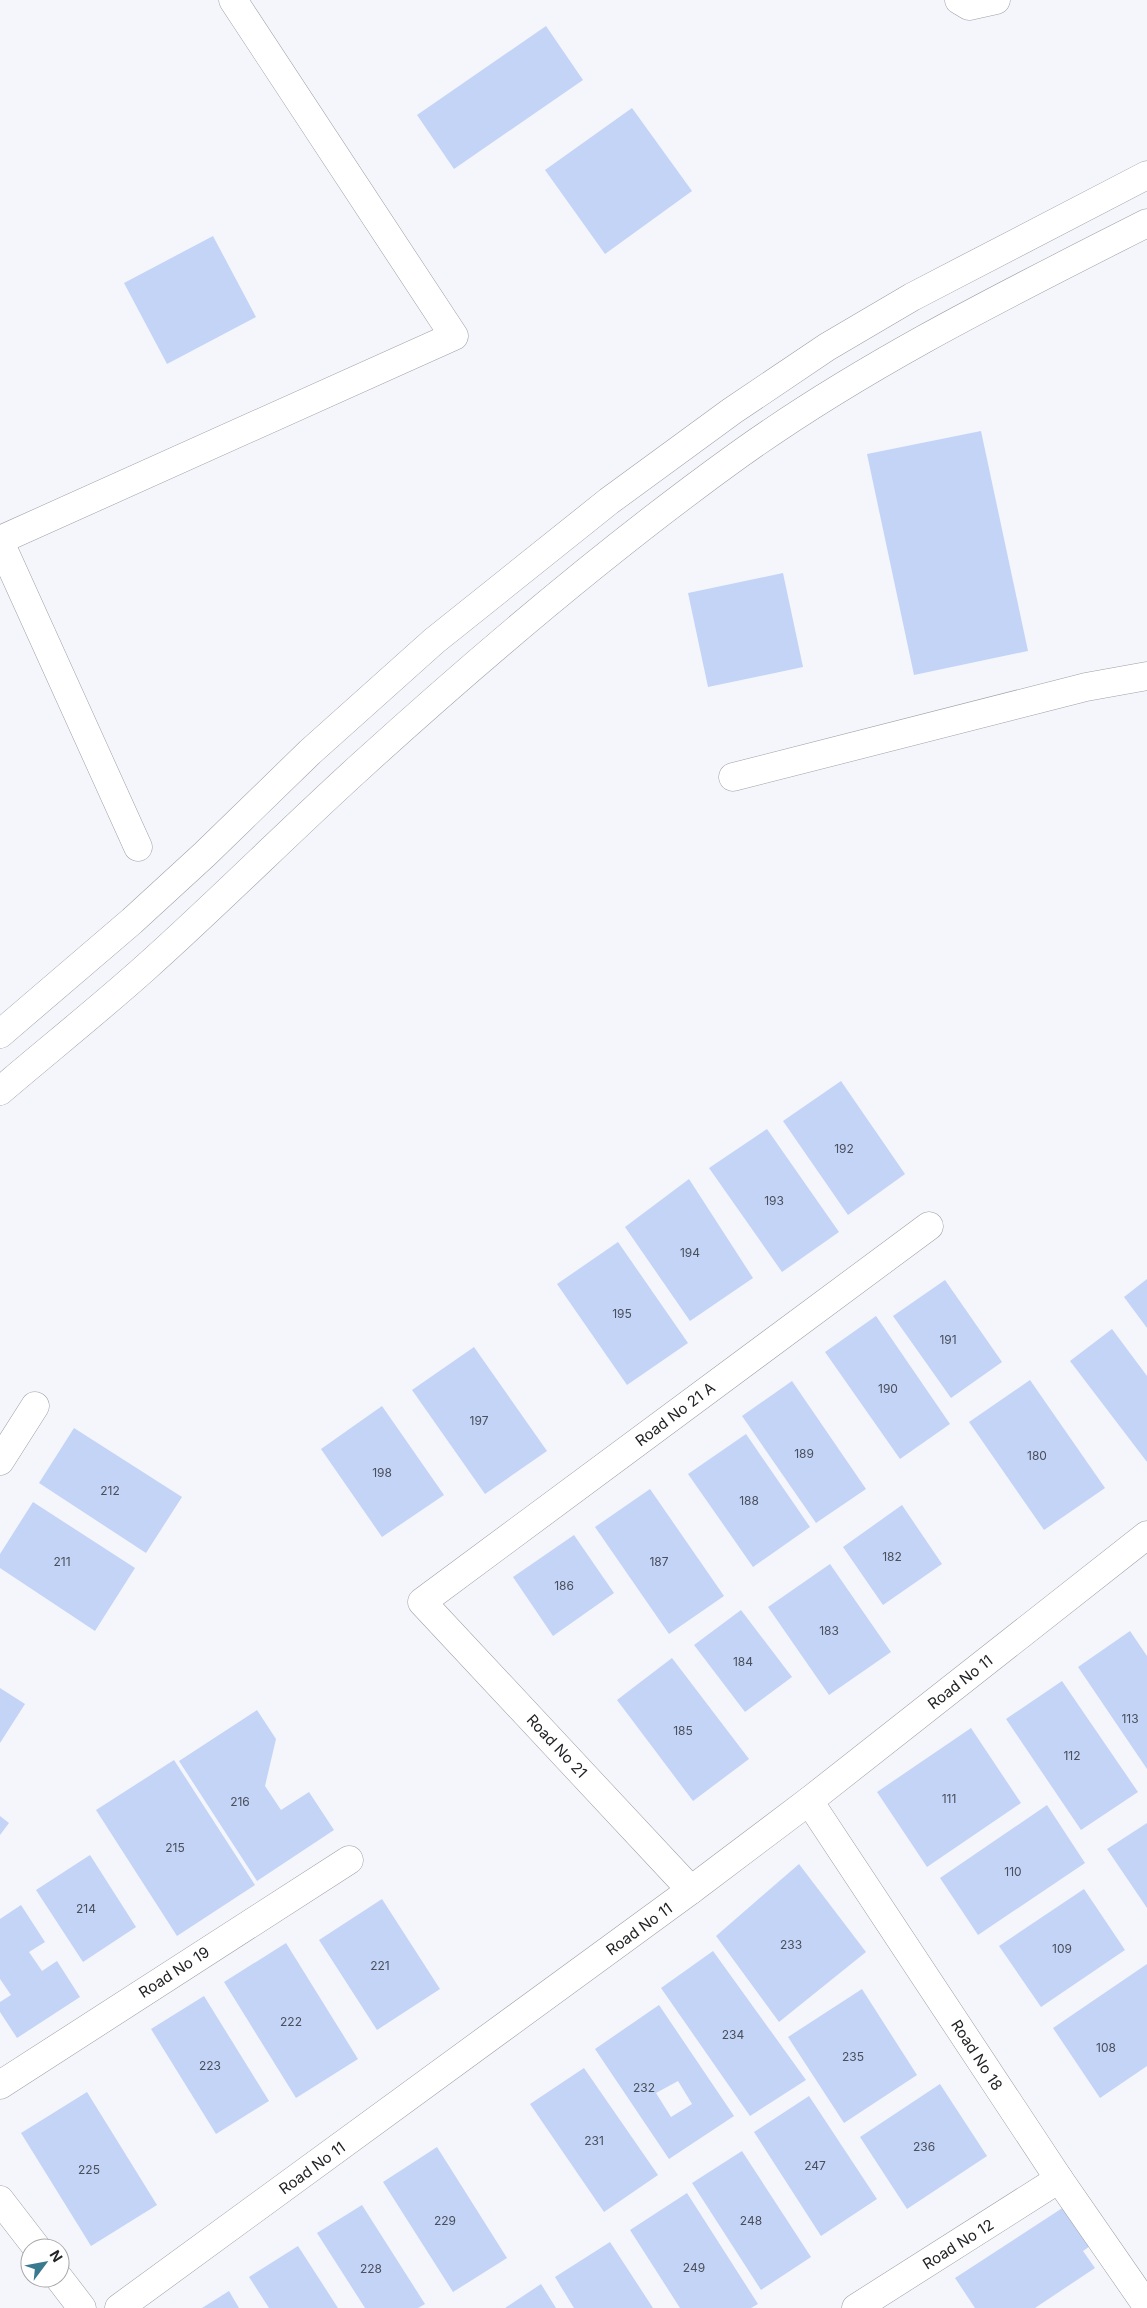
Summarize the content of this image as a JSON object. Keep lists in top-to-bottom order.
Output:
{
  "streets": {
    "street": [
      "Road No 21 A",
      "Road No 11",
      "Road No 21",
      "Road No 19",
      "Road No 18",
      "Road No 12"
    ]
  },
  "crossings": [
    ["Road No 21 A", "Road No 21"],
    ["Road No 11", "Road No 21"],
    ["Road No 11", "Road No 18"],
    ["Road No 18", "Road No 12"]
  ],
  "house_numbers": [
    "192",
    "193",
    "194",
    "195",
    "191",
    "190",
    "197",
    "189",
    "180",
    "198",
    "212",
    "188",
    "182",
    "211",
    "187",
    "186",
    "183",
    "184",
    "113",
    "185",
    "112",
    "111",
    "216",
    "215",
    "110",
    "214",
    "233",
    "109",
    "221",
    "222",
    "234",
    "108",
    "235",
    "223",
    "232",
    "231",
    "236",
    "247",
    "225",
    "229",
    "248",
    "249",
    "228"
  ],
  "north": "top right"
}
